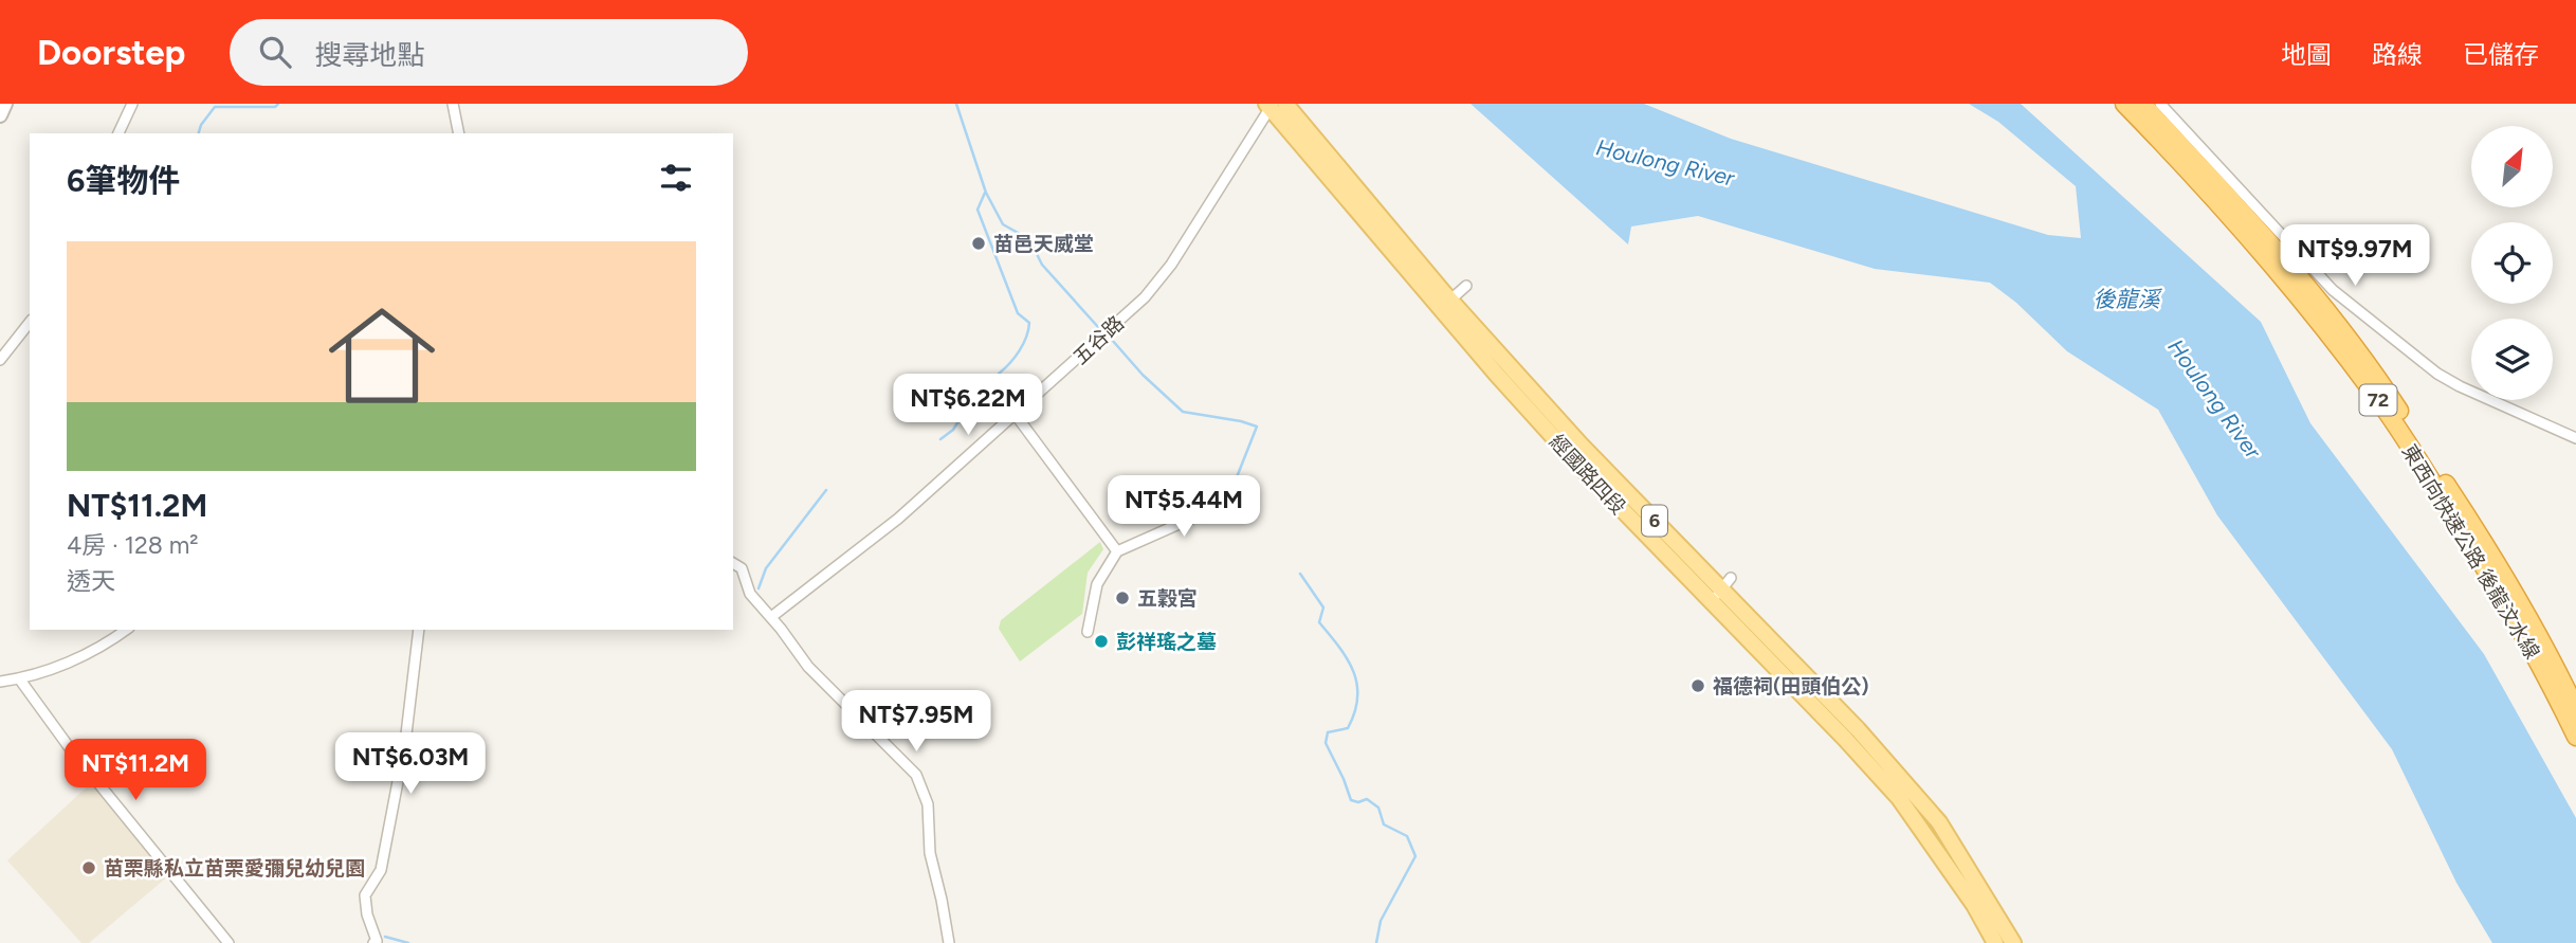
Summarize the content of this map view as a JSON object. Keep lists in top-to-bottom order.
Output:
{
  "streets": {
    "highway": ["72", "東西向快速公路 後龍汶水線"],
    "main road": ["經國路四段", "6"],
    "street": ["五谷路"]
  },
  "crossings": [
    ["五谷路", "經國路四段"]
  ],
  "water": ["Houlong River", "後龍溪"],
  "places": [
    "苗邑天威堂",
    "五穀宮",
    "彭祥瑤之墓",
    "福德祠(田頭伯公)",
    "苗栗縣私立苗栗愛彌兒幼兒園"
  ],
  "north": "top right",
  "page": {
    "header": "Doorstep",
    "search": "搜尋地點",
    "nav": ["地圖", "路線", "已儲存"],
    "heading": "6筆物件",
    "list": [
      {
        "name": "NT$11.2M",
        "note": "4房 · 128 m² · 透天"
      }
    ],
    "price": [
      "NT$9.97M",
      "NT$6.22M",
      "NT$5.44M",
      "NT$7.95M",
      "NT$6.03M",
      "NT$11.2M"
    ]
  }
}
